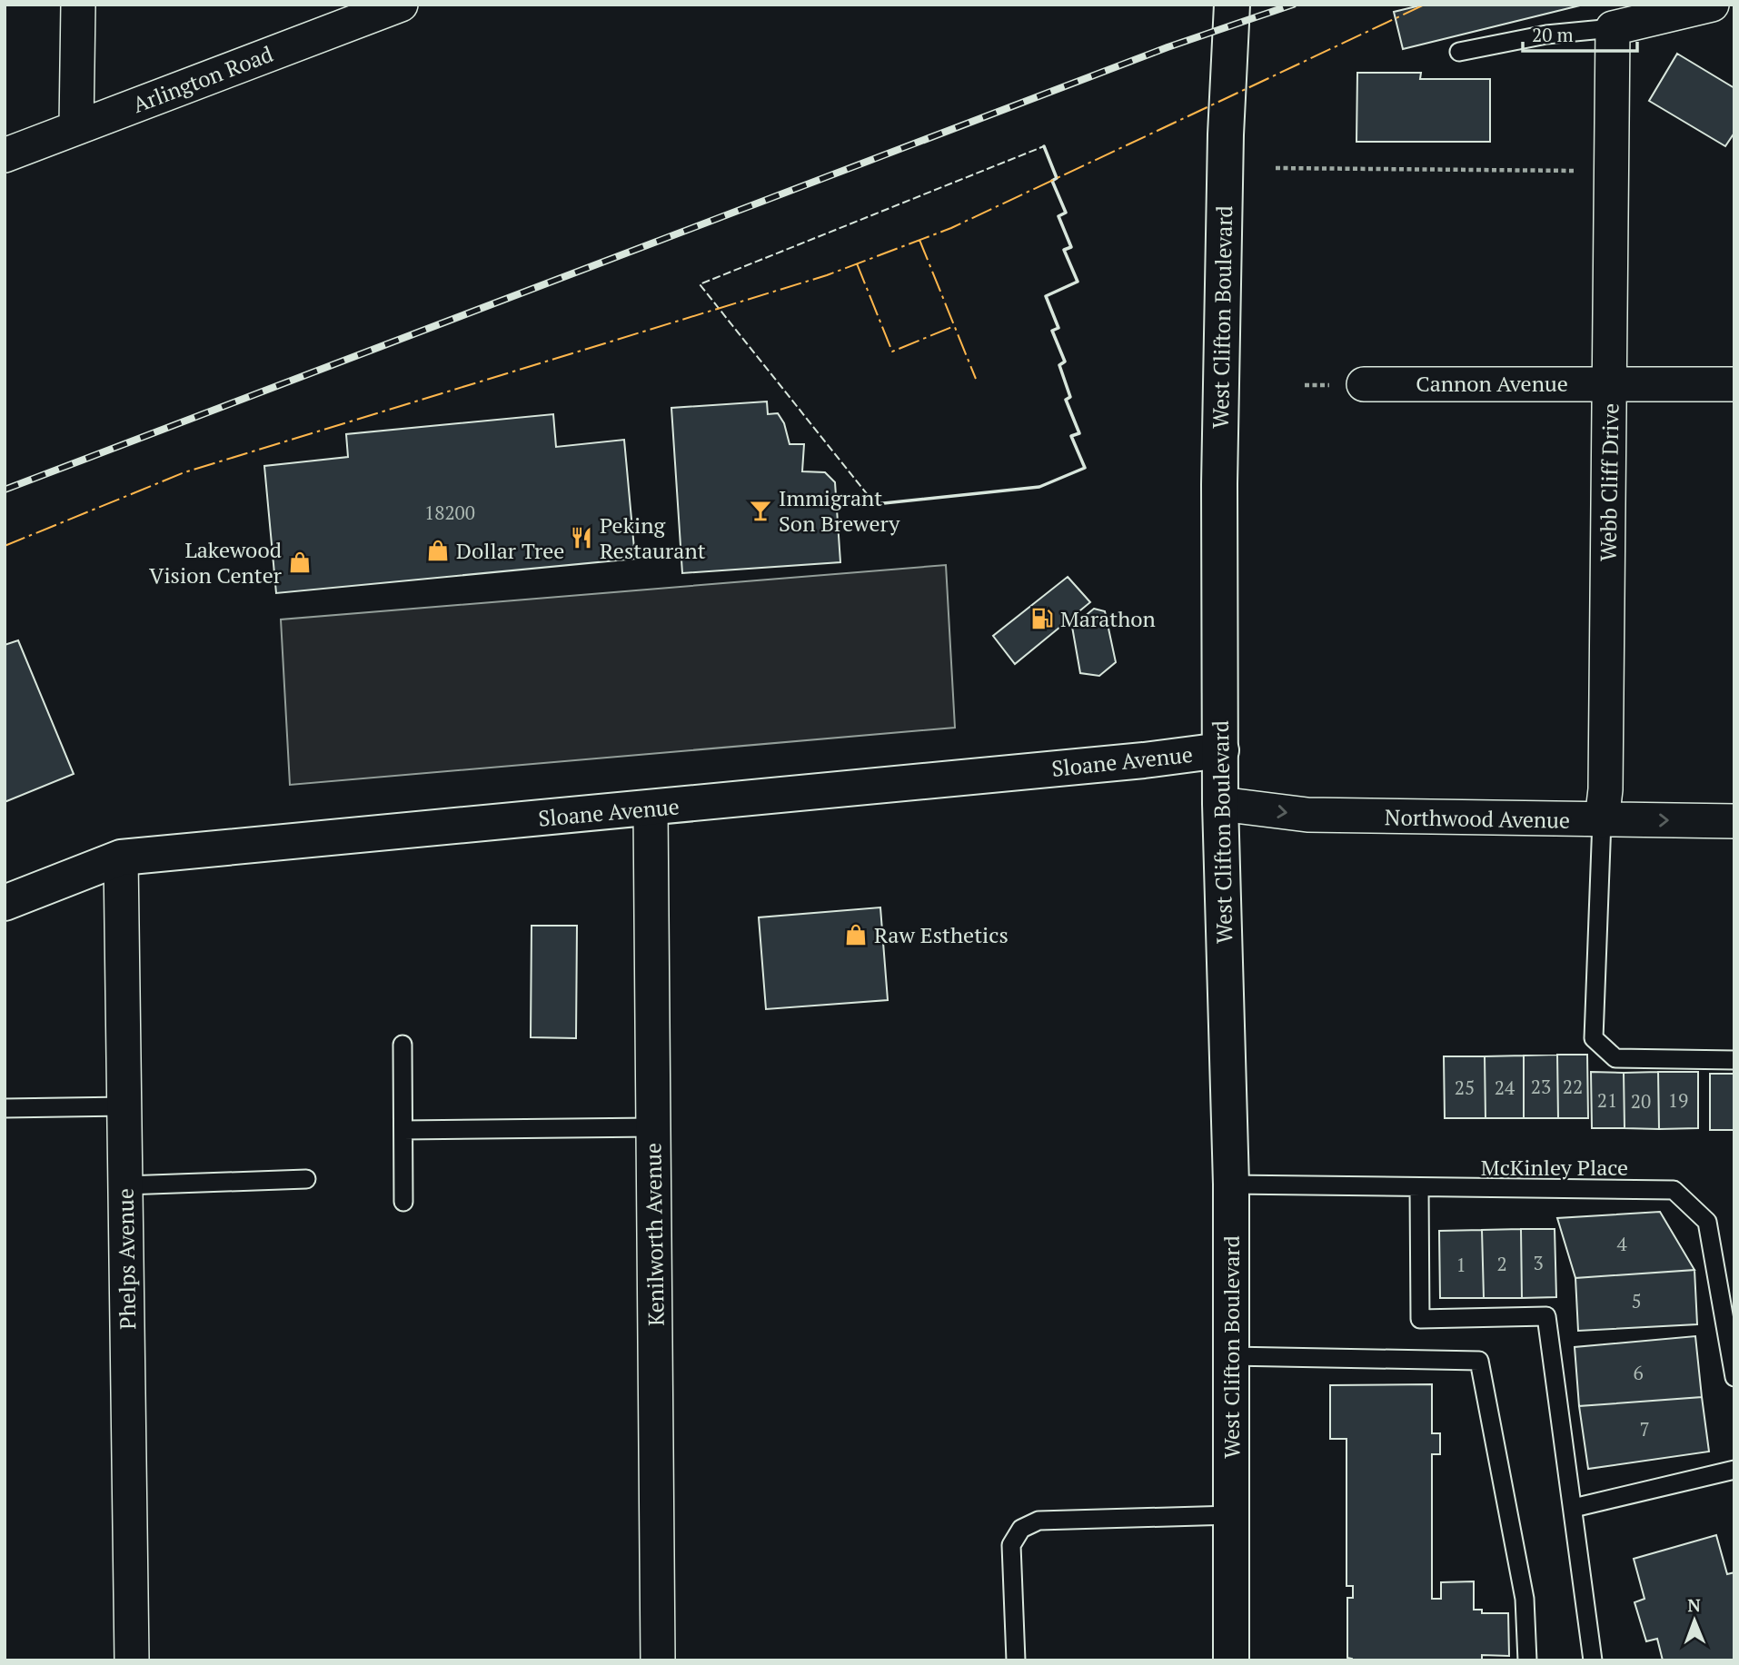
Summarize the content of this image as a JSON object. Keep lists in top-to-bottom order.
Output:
{
  "streets": {
    "main road": ["West Clifton Boulevard", "Sloane Avenue"],
    "street": [
      "Arlington Road",
      "Cannon Avenue",
      "Webb Cliff Drive",
      "Northwood Avenue",
      "Kenilworth Avenue",
      "Phelps Avenue"
    ],
    "lane": ["McKinley Place"]
  },
  "crossings": [
    ["West Clifton Boulevard", "Sloane Avenue"],
    ["West Clifton Boulevard", "Northwood Avenue"],
    ["West Clifton Boulevard", "McKinley Place"],
    ["Cannon Avenue", "Webb Cliff Drive"],
    ["Webb Cliff Drive", "Northwood Avenue"],
    ["Sloane Avenue", "Kenilworth Avenue"],
    ["Sloane Avenue", "Phelps Avenue"]
  ],
  "one_way": ["Northwood Avenue"],
  "places": {
    "bar": ["Immigrant Son Brewery"],
    "restaurant": ["Peking Restaurant"],
    "shop": ["Dollar Tree", "Lakewood Vision Center", "Raw Esthetics"],
    "fuel station": ["Marathon"]
  },
  "house_numbers": [
    "18200",
    "23",
    "22",
    "25",
    "24",
    "21",
    "19",
    "20",
    "4",
    "3",
    "2",
    "1",
    "5",
    "6",
    "7"
  ],
  "scale_bar": "20 m",
  "north": "top"
}
